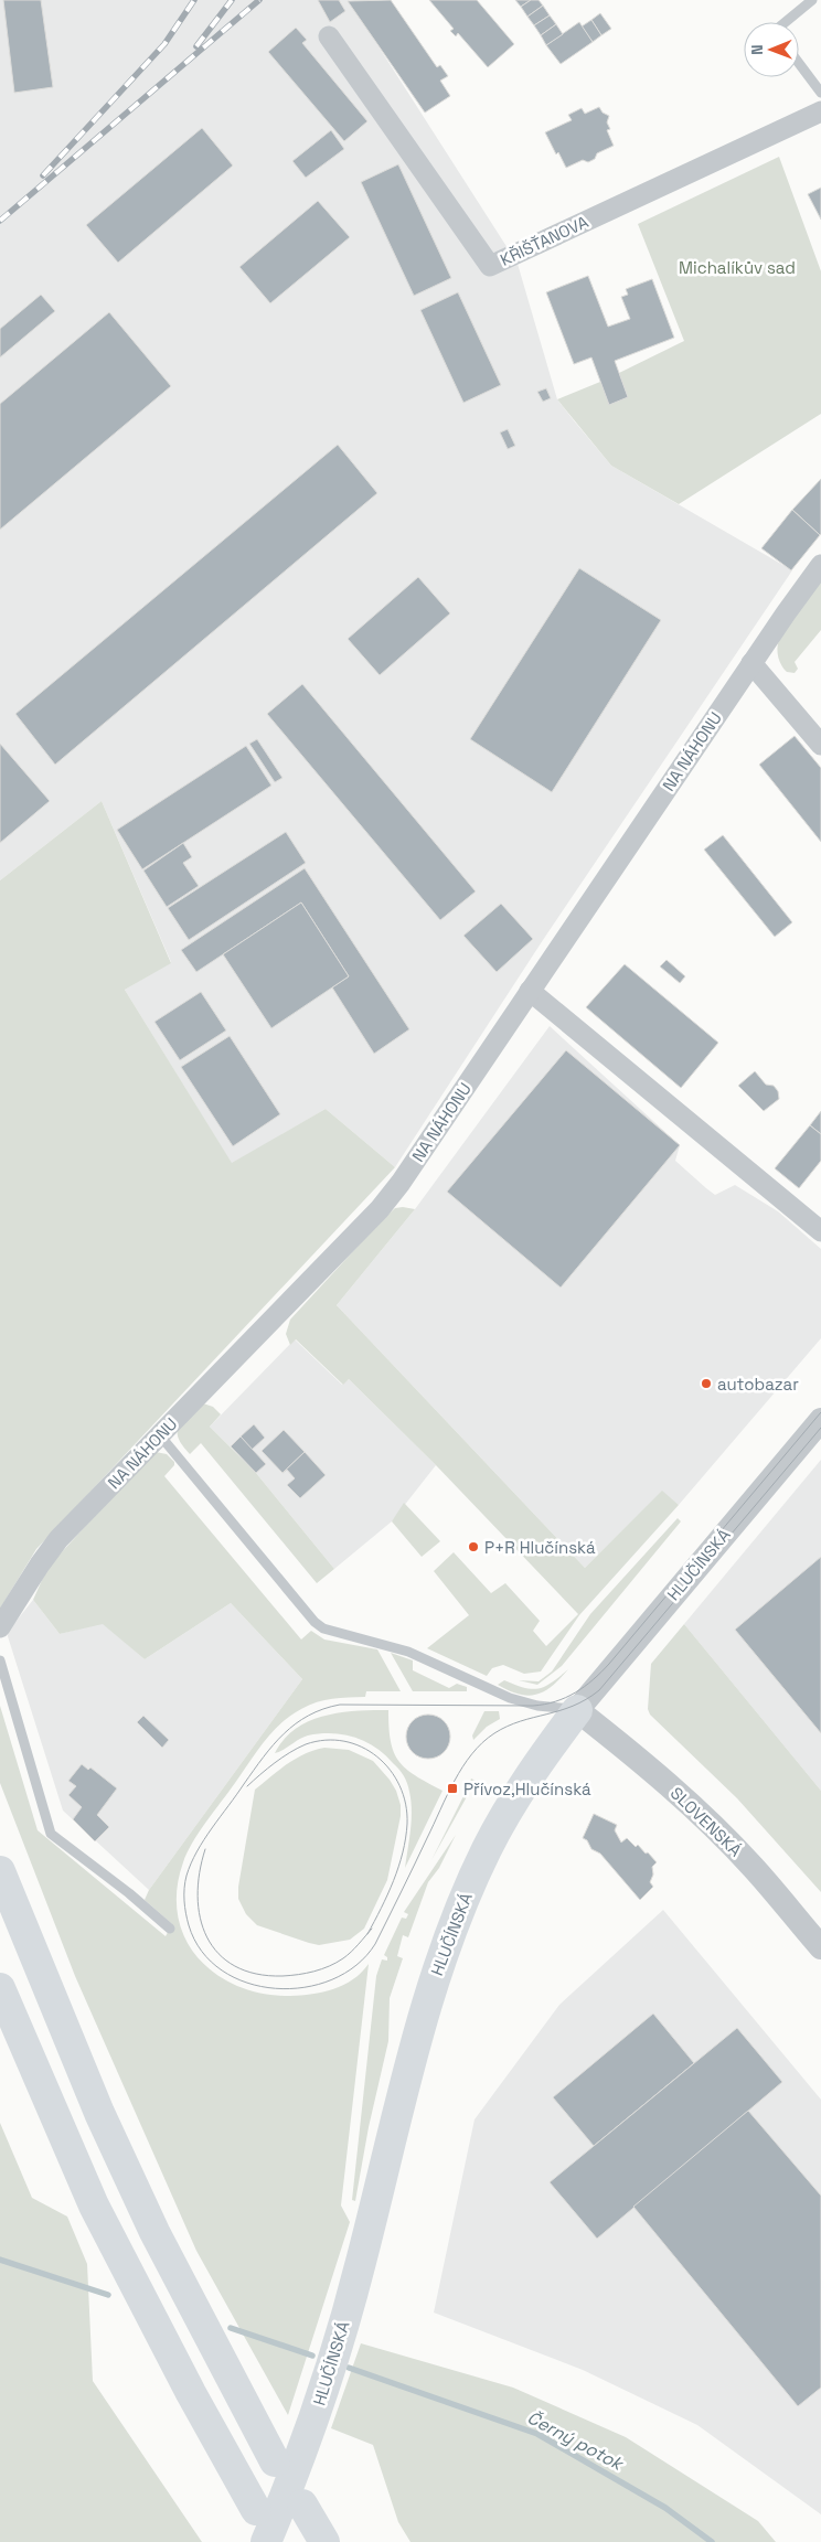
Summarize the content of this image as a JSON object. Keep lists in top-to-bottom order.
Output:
{
  "streets": {
    "main road": ["HLUČÍNSKÁ"],
    "street": ["KŘIŠŤANOVA", "NA NÁHONU", "SLOVENSKÁ"]
  },
  "crossings": [
    ["HLUČÍNSKÁ", "SLOVENSKÁ"]
  ],
  "water": ["Černý potok"],
  "parks": ["Michalíkův sad"],
  "places": {
    "other": ["autobazar", "P+R Hlučínská"],
    "transit": ["Přívoz,Hlučínská"]
  },
  "north": "left"
}
